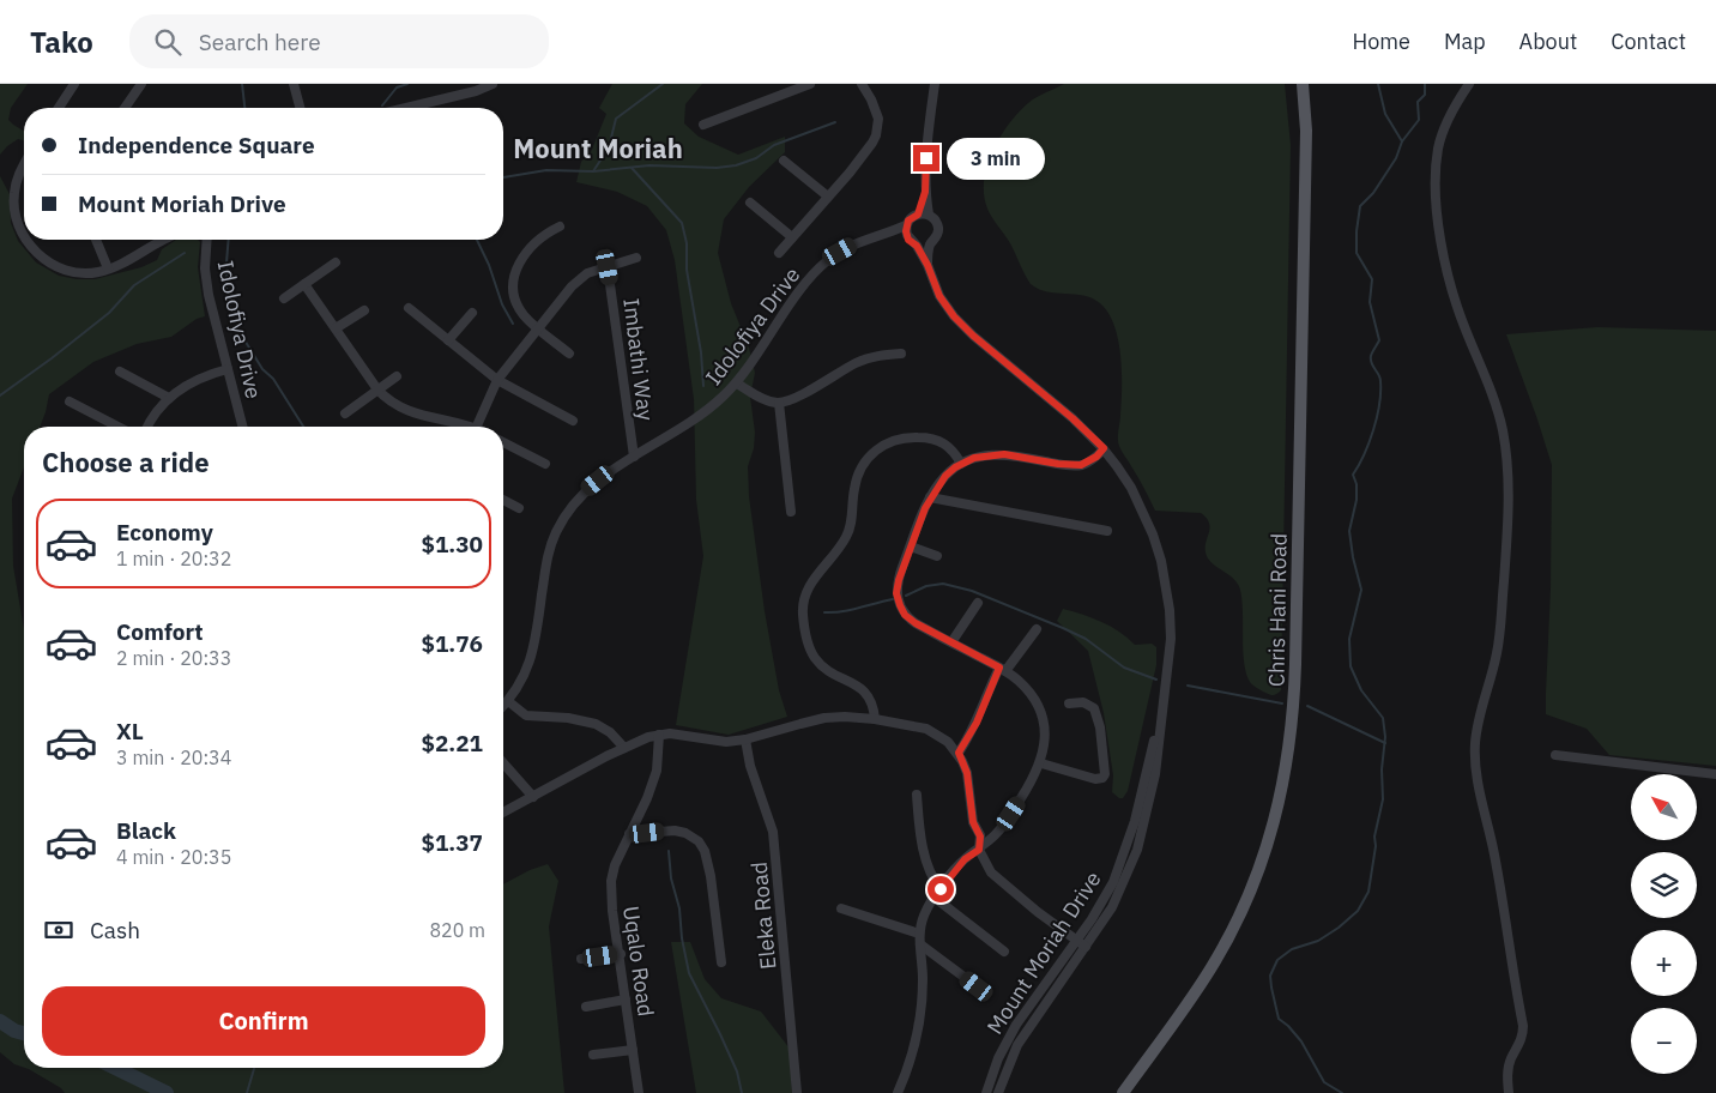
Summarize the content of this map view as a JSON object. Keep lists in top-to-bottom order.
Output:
{
  "streets": {
    "main road": ["Chris Hani Road"],
    "street": [
      "Idolofiya Drive",
      "Imbathi Way",
      "Eleka Road",
      "Mount Moriah Drive",
      "Uqalo Road"
    ]
  },
  "crossings": [
    ["Idolofiya Drive", "Imbathi Way"],
    ["Idolofiya Drive", "Mount Moriah Drive"]
  ],
  "districts": ["Mount Moriah"],
  "north": "top left",
  "page": {
    "header": "Tako",
    "search": "Search here",
    "nav": [
      "Home",
      "Map",
      "About",
      "Contact"
    ],
    "banner": ["Independence Square", "Mount Moriah Drive"],
    "bubble": "3 min",
    "heading": "Choose a ride",
    "list": [
      {
        "name": "Economy",
        "note": "1 min · 20:32",
        "value": "$1.30"
      },
      {
        "name": "Comfort",
        "note": "2 min · 20:33",
        "value": "$1.76"
      },
      {
        "name": "XL",
        "note": "3 min · 20:34",
        "value": "$2.21"
      },
      {
        "name": "Black",
        "note": "4 min · 20:35",
        "value": "$1.37"
      }
    ],
    "map_buttons": ["+", "−"],
    "pay": ["Cash", "820 m"],
    "buttons": "Confirm"
  }
}
